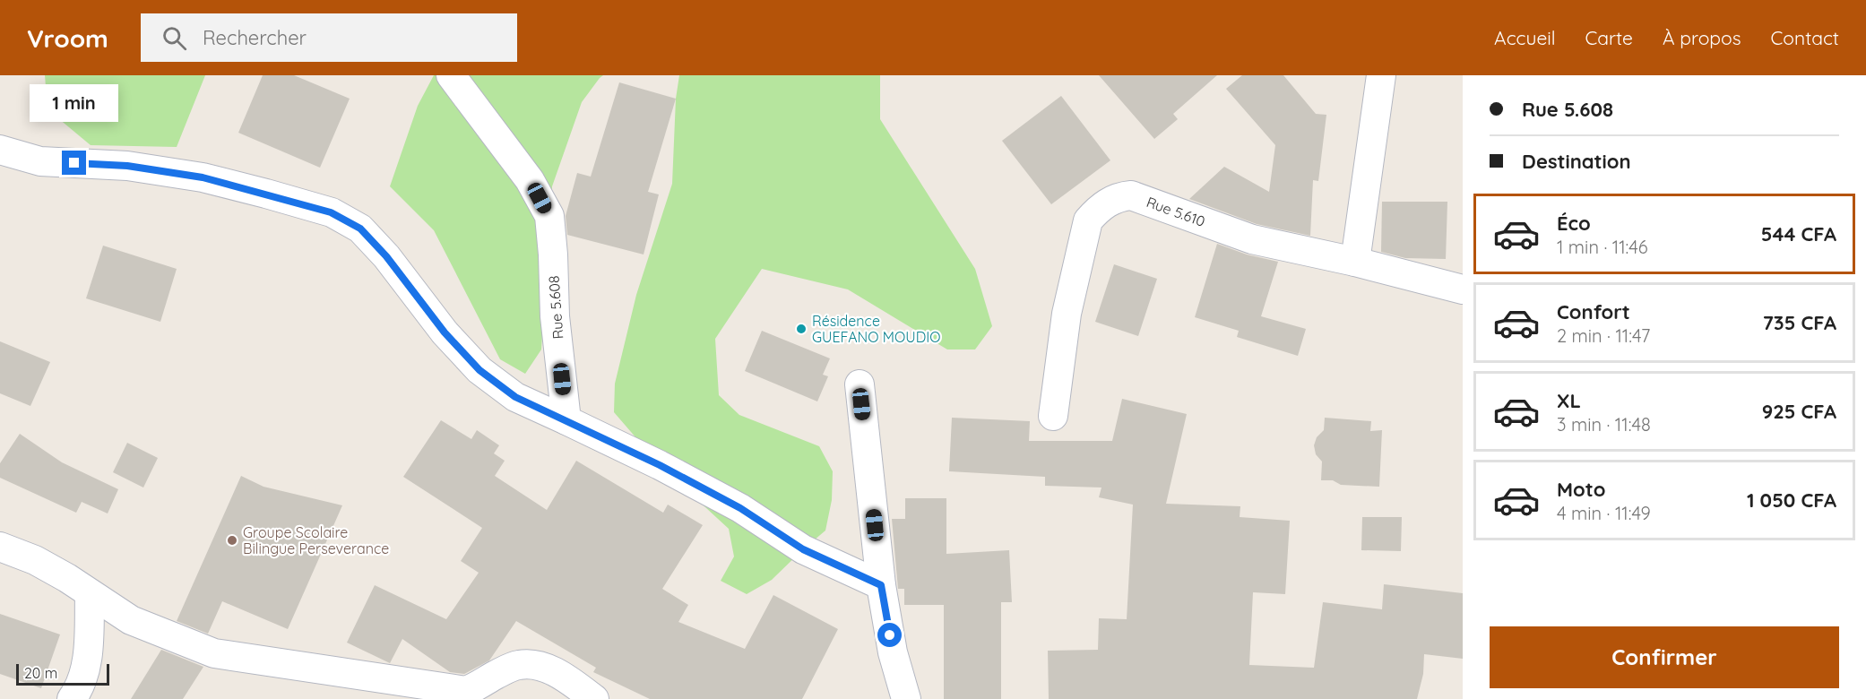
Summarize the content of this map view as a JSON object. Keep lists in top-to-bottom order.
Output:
{
  "streets": {
    "street": ["Rue 5.610", "Rue 5.608"]
  },
  "places": ["Résidence GUEFANO MOUDIO", "Groupe Scolaire Bilingue Perseverance"],
  "scale_bar": "20 m",
  "page": {
    "header": "Vroom",
    "search": "Rechercher",
    "nav": [
      "Accueil",
      "Carte",
      "À propos",
      "Contact"
    ],
    "banner": ["Rue 5.608", "Destination"],
    "bubble": "1 min",
    "list": [
      {
        "name": "Éco",
        "note": "1 min · 11:46",
        "value": "544 CFA"
      },
      {
        "name": "Confort",
        "note": "2 min · 11:47",
        "value": "735 CFA"
      },
      {
        "name": "XL",
        "note": "3 min · 11:48",
        "value": "925 CFA"
      },
      {
        "name": "Moto",
        "note": "4 min · 11:49",
        "value": "1 050 CFA"
      }
    ],
    "buttons": "Confirmer",
    "scale": "20 m"
  }
}
